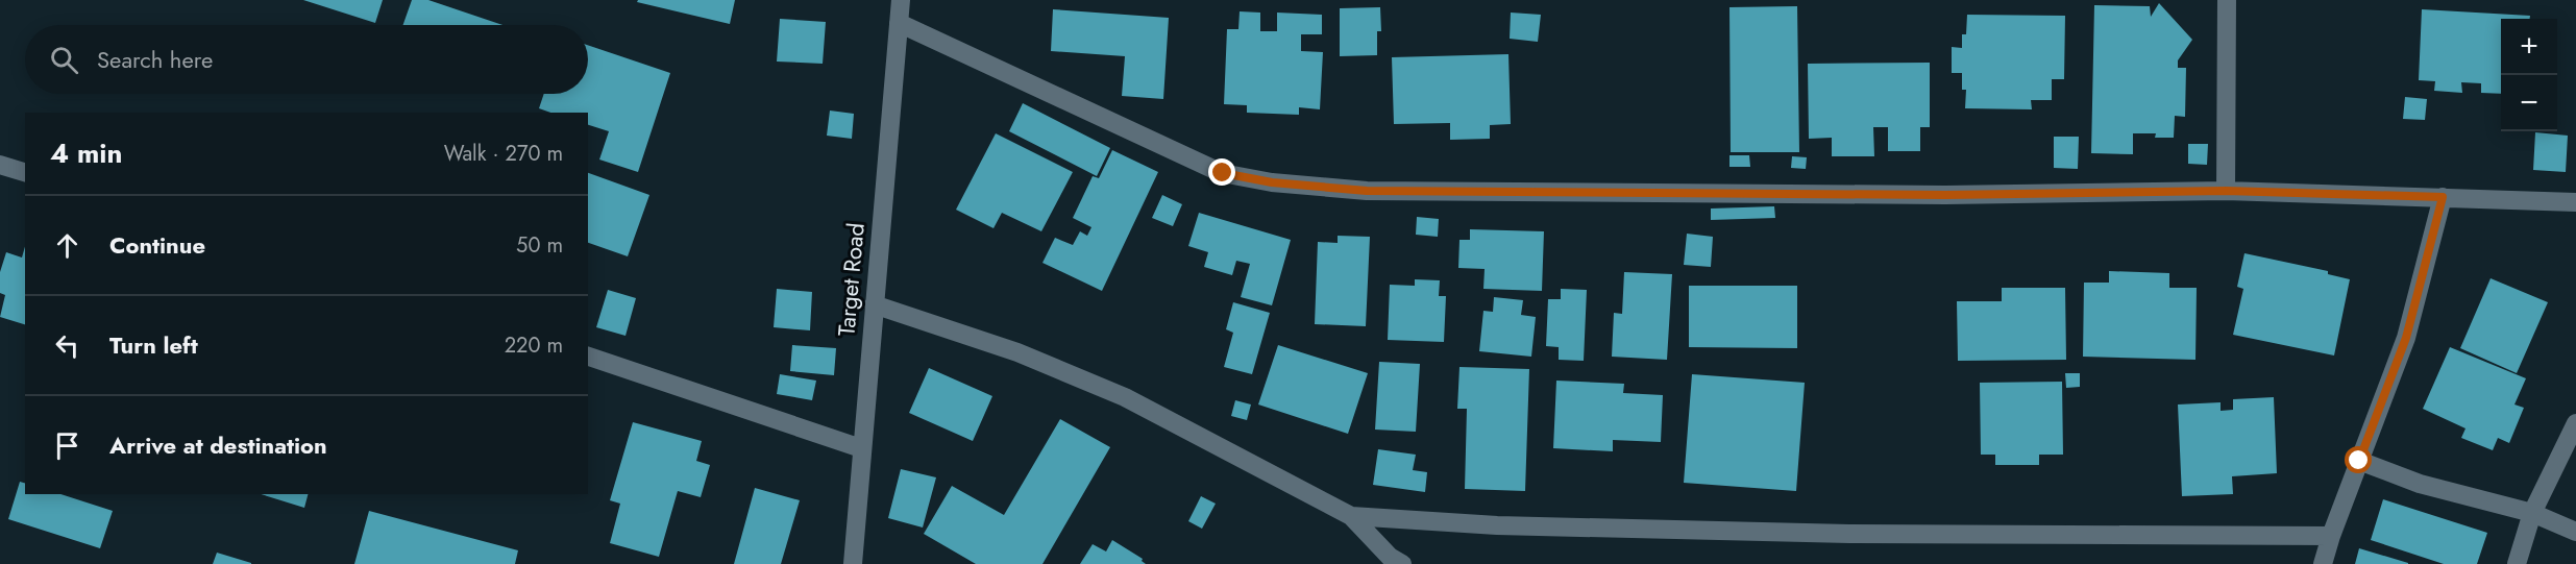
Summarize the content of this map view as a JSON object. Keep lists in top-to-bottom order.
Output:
{
  "streets": {
    "street": ["Target Road"]
  },
  "page": {
    "map_buttons": ["+", "−"],
    "search": "Search here",
    "heading": ["4 min", "Walk · 270 m"],
    "list": [
      ["Continue", "50 m"],
      ["Turn left", "220 m"],
      "Arrive at destination"
    ]
  }
}
